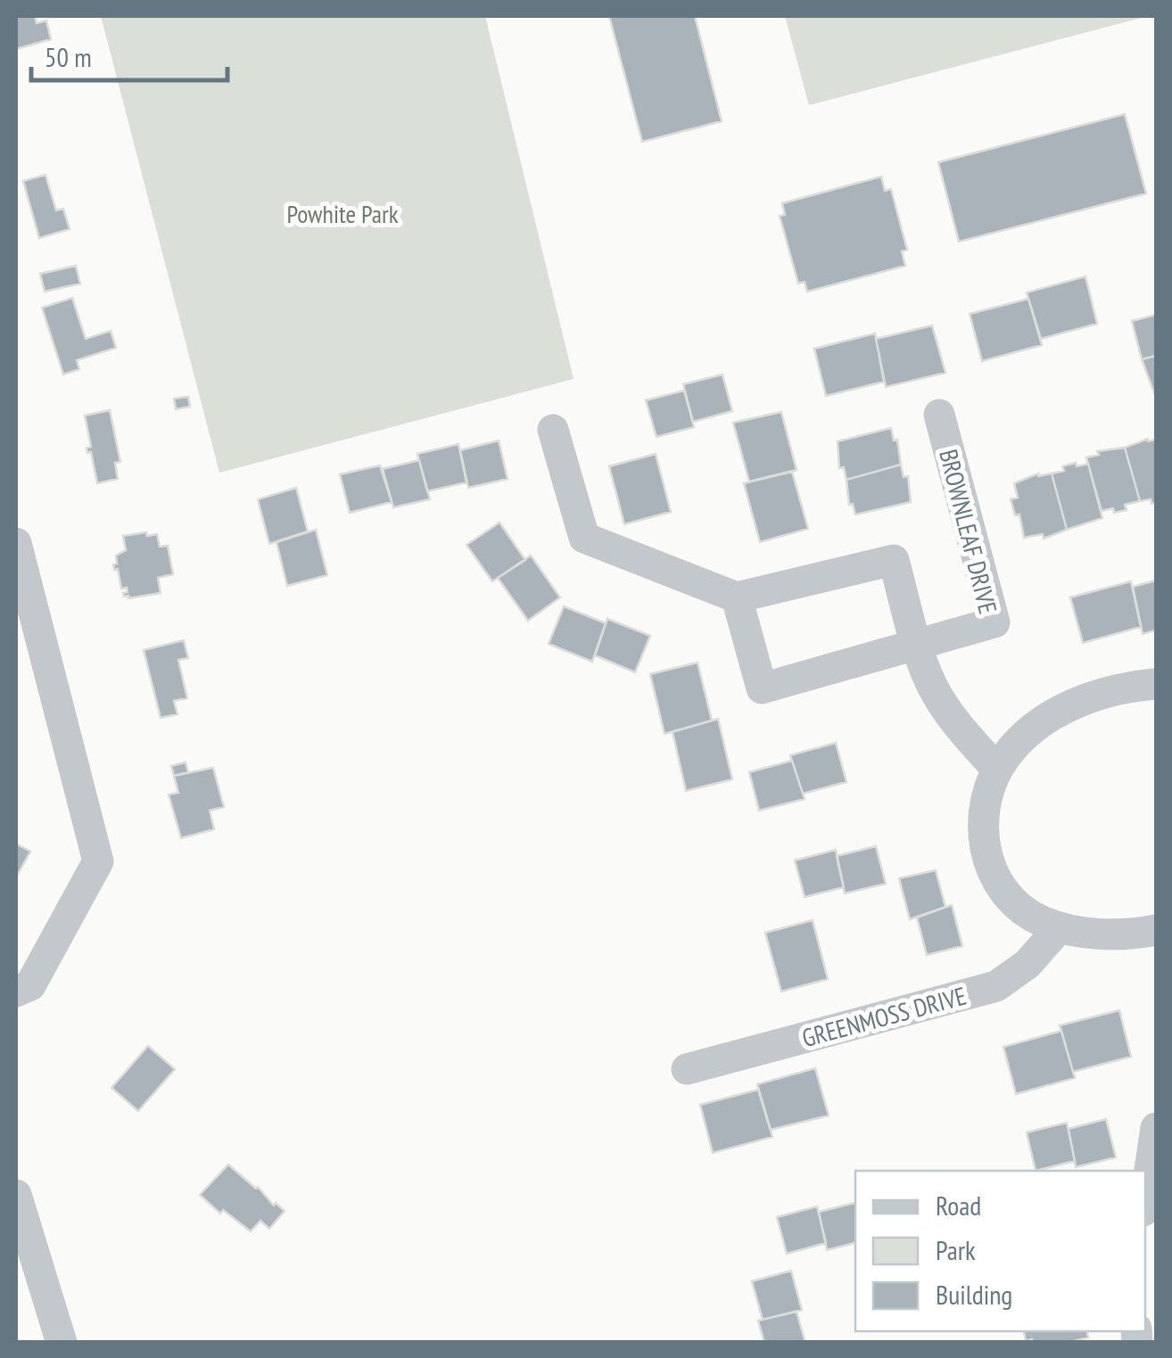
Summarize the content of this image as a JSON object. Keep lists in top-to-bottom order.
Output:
{
  "streets": {
    "street": ["BROWNLEAF DRIVE", "GREENMOSS DRIVE"]
  },
  "parks": ["Powhite Park"],
  "legend": ["Road", "Park", "Building"],
  "scale_bar": "50 m"
}
